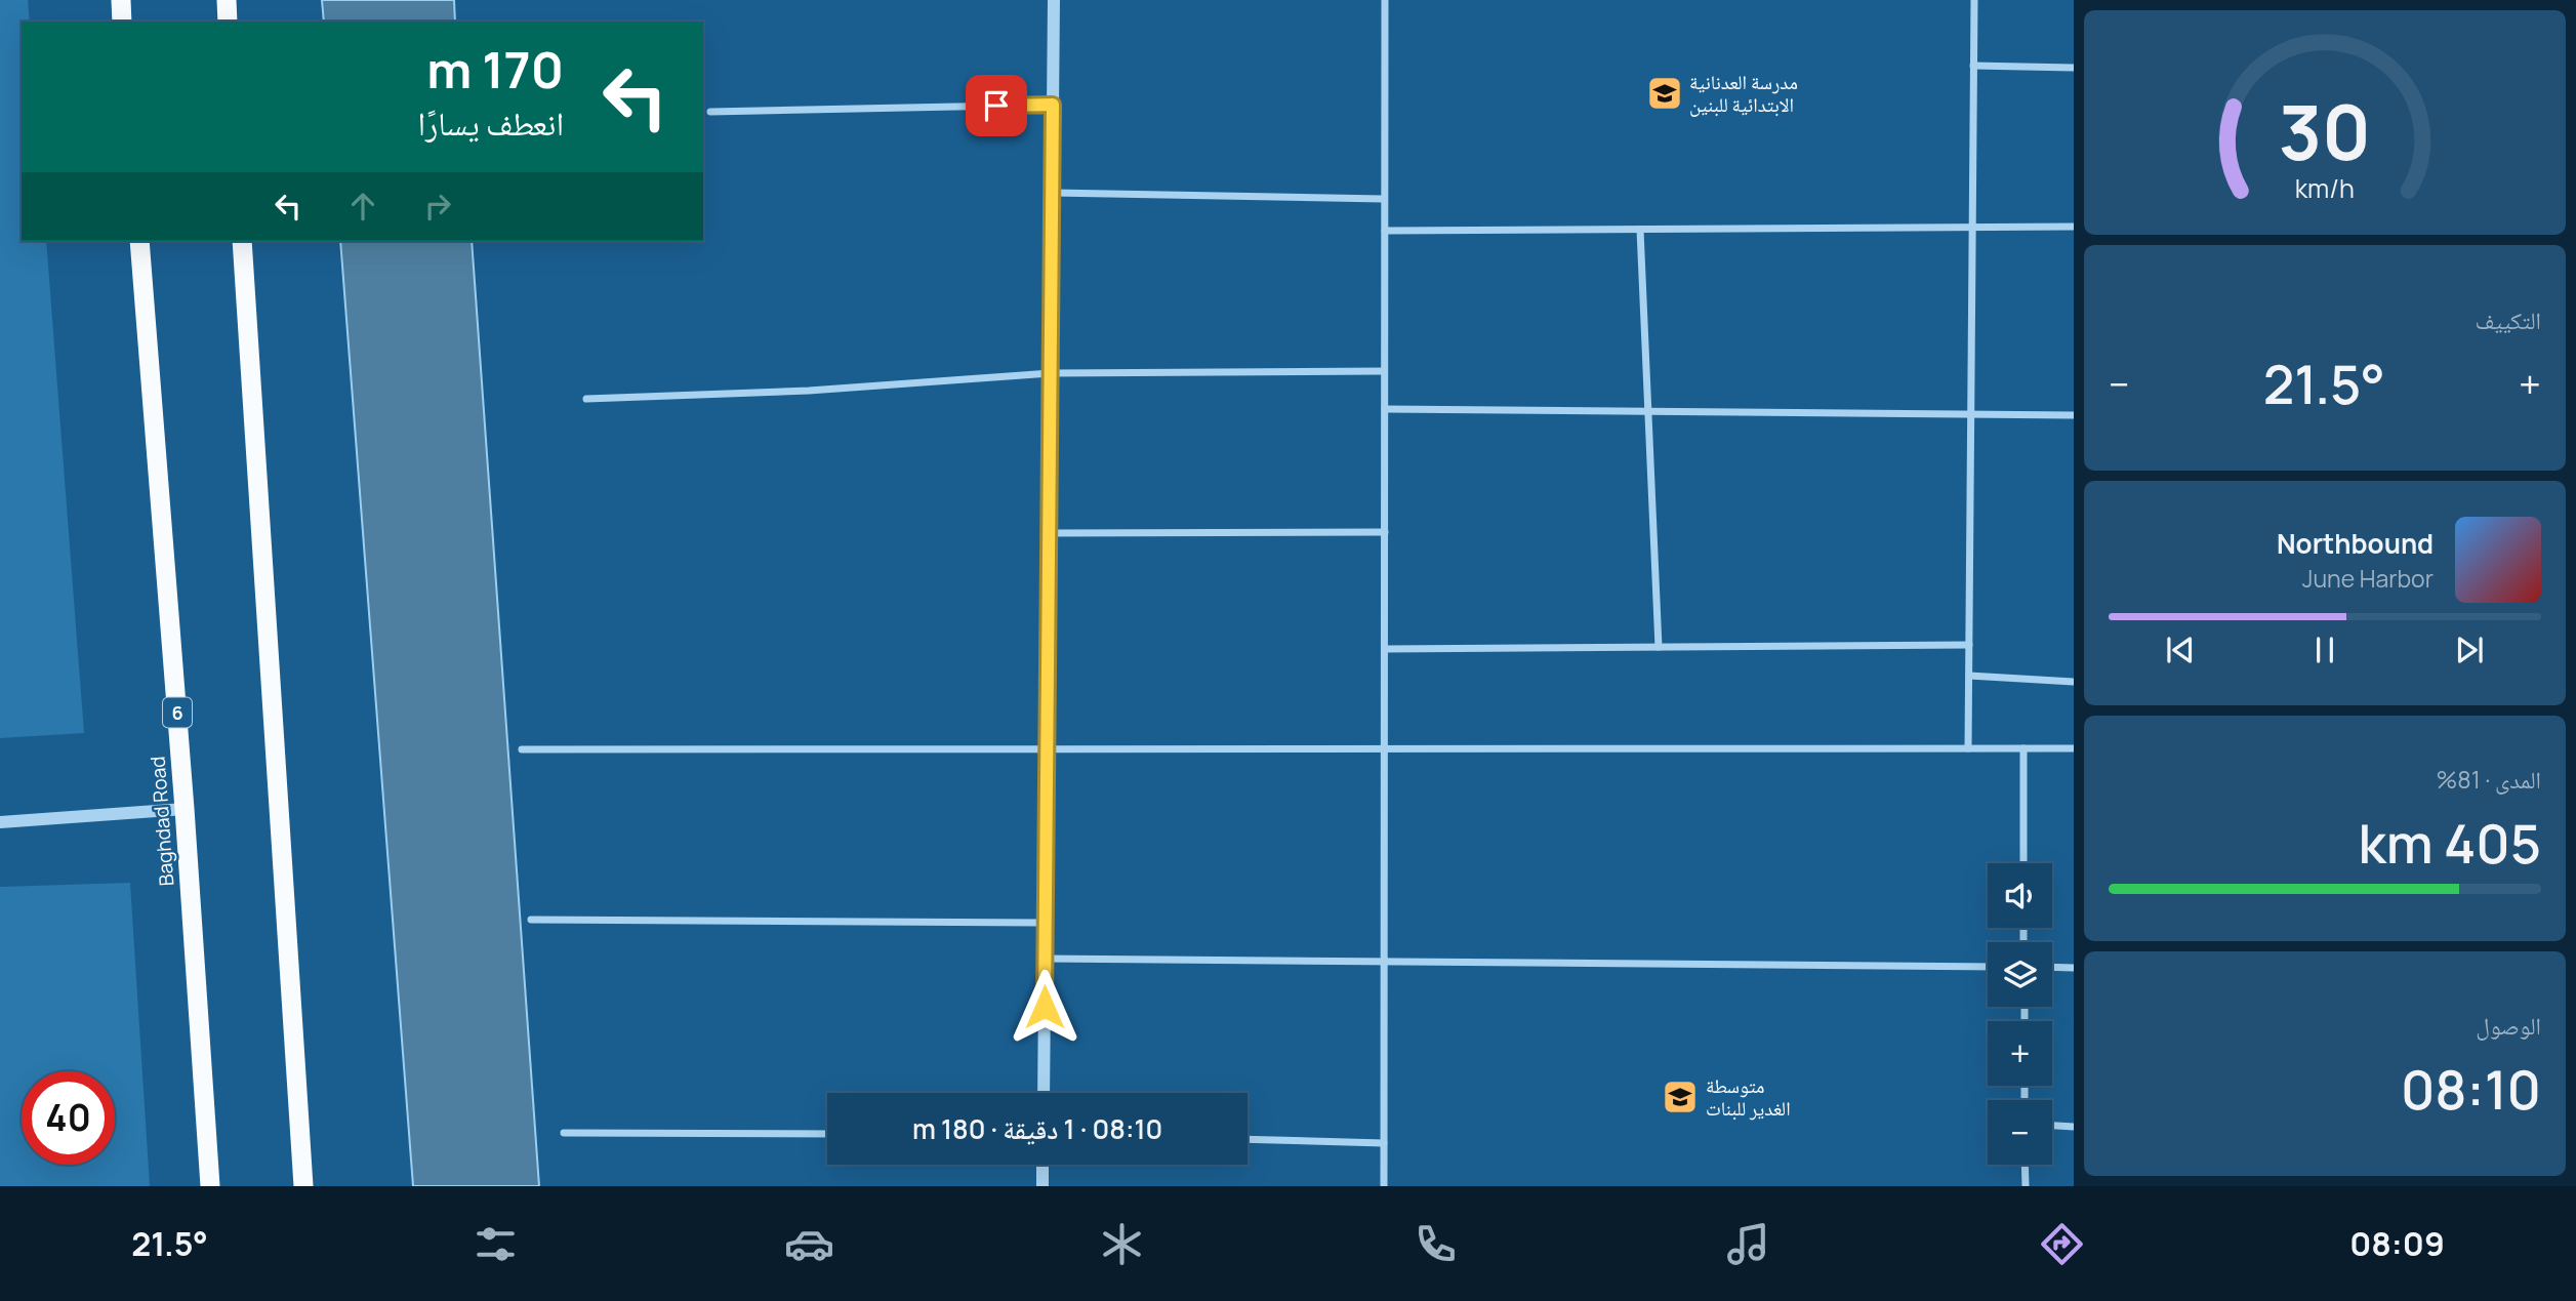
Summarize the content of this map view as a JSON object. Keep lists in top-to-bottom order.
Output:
{
  "streets": {
    "highway": ["6", "Baghdad Road"]
  },
  "places": {
    "school or university": ["مدرسة العدنانية الابتدائية للبنين", "متوسطة الغدير للبنات"]
  },
  "page": {
    "turn": ["170 m", "انعطف يسارًا"],
    "tile": [
      "التكييف",
      ["المدى · 81%", "405 km"],
      ["الوصول", "08:10"]
    ],
    "heat": ["−", "21.5°", "+"],
    "song": ["Northbound", "June Harbor"],
    "map_buttons": ["+", "−"],
    "limit": "40",
    "trip": "08:10 · 1 دقيقة · 180 m",
    "tabs": ["08:09", "21.5°"],
    "gauge": ["30", "km/h"]
  }
}
